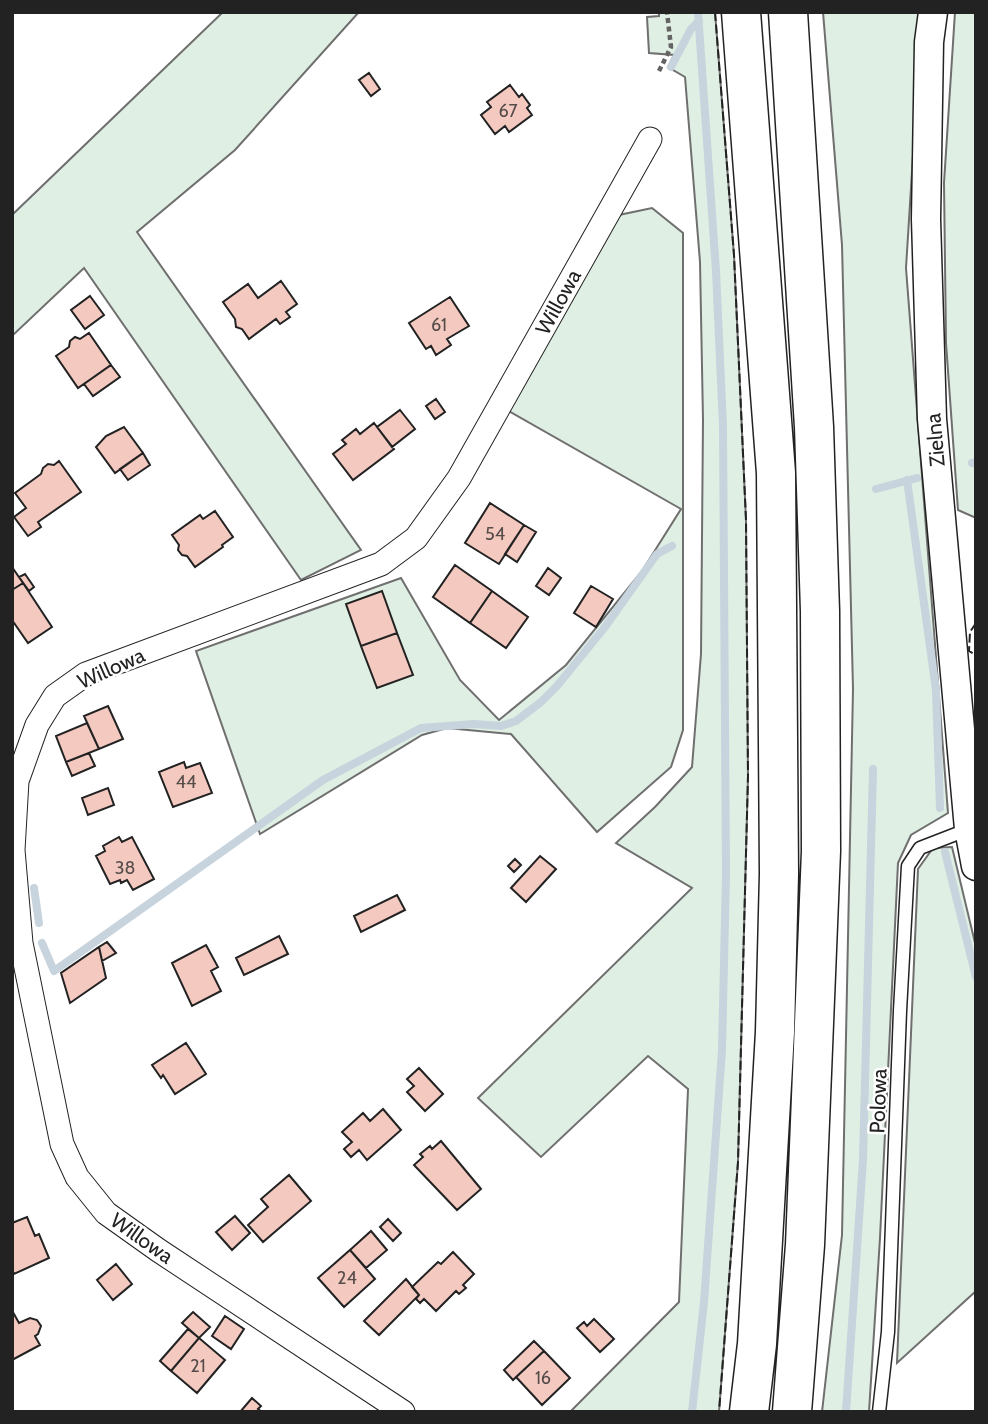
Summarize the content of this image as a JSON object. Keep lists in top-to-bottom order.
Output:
{
  "streets": {
    "street": ["Willowa", "Zielna"],
    "lane": ["Polowa"]
  },
  "crossings": [
    ["Zielna", "Polowa"]
  ],
  "house_numbers": [
    "67",
    "61",
    "54",
    "44",
    "38",
    "24",
    "21",
    "16"
  ]
}
